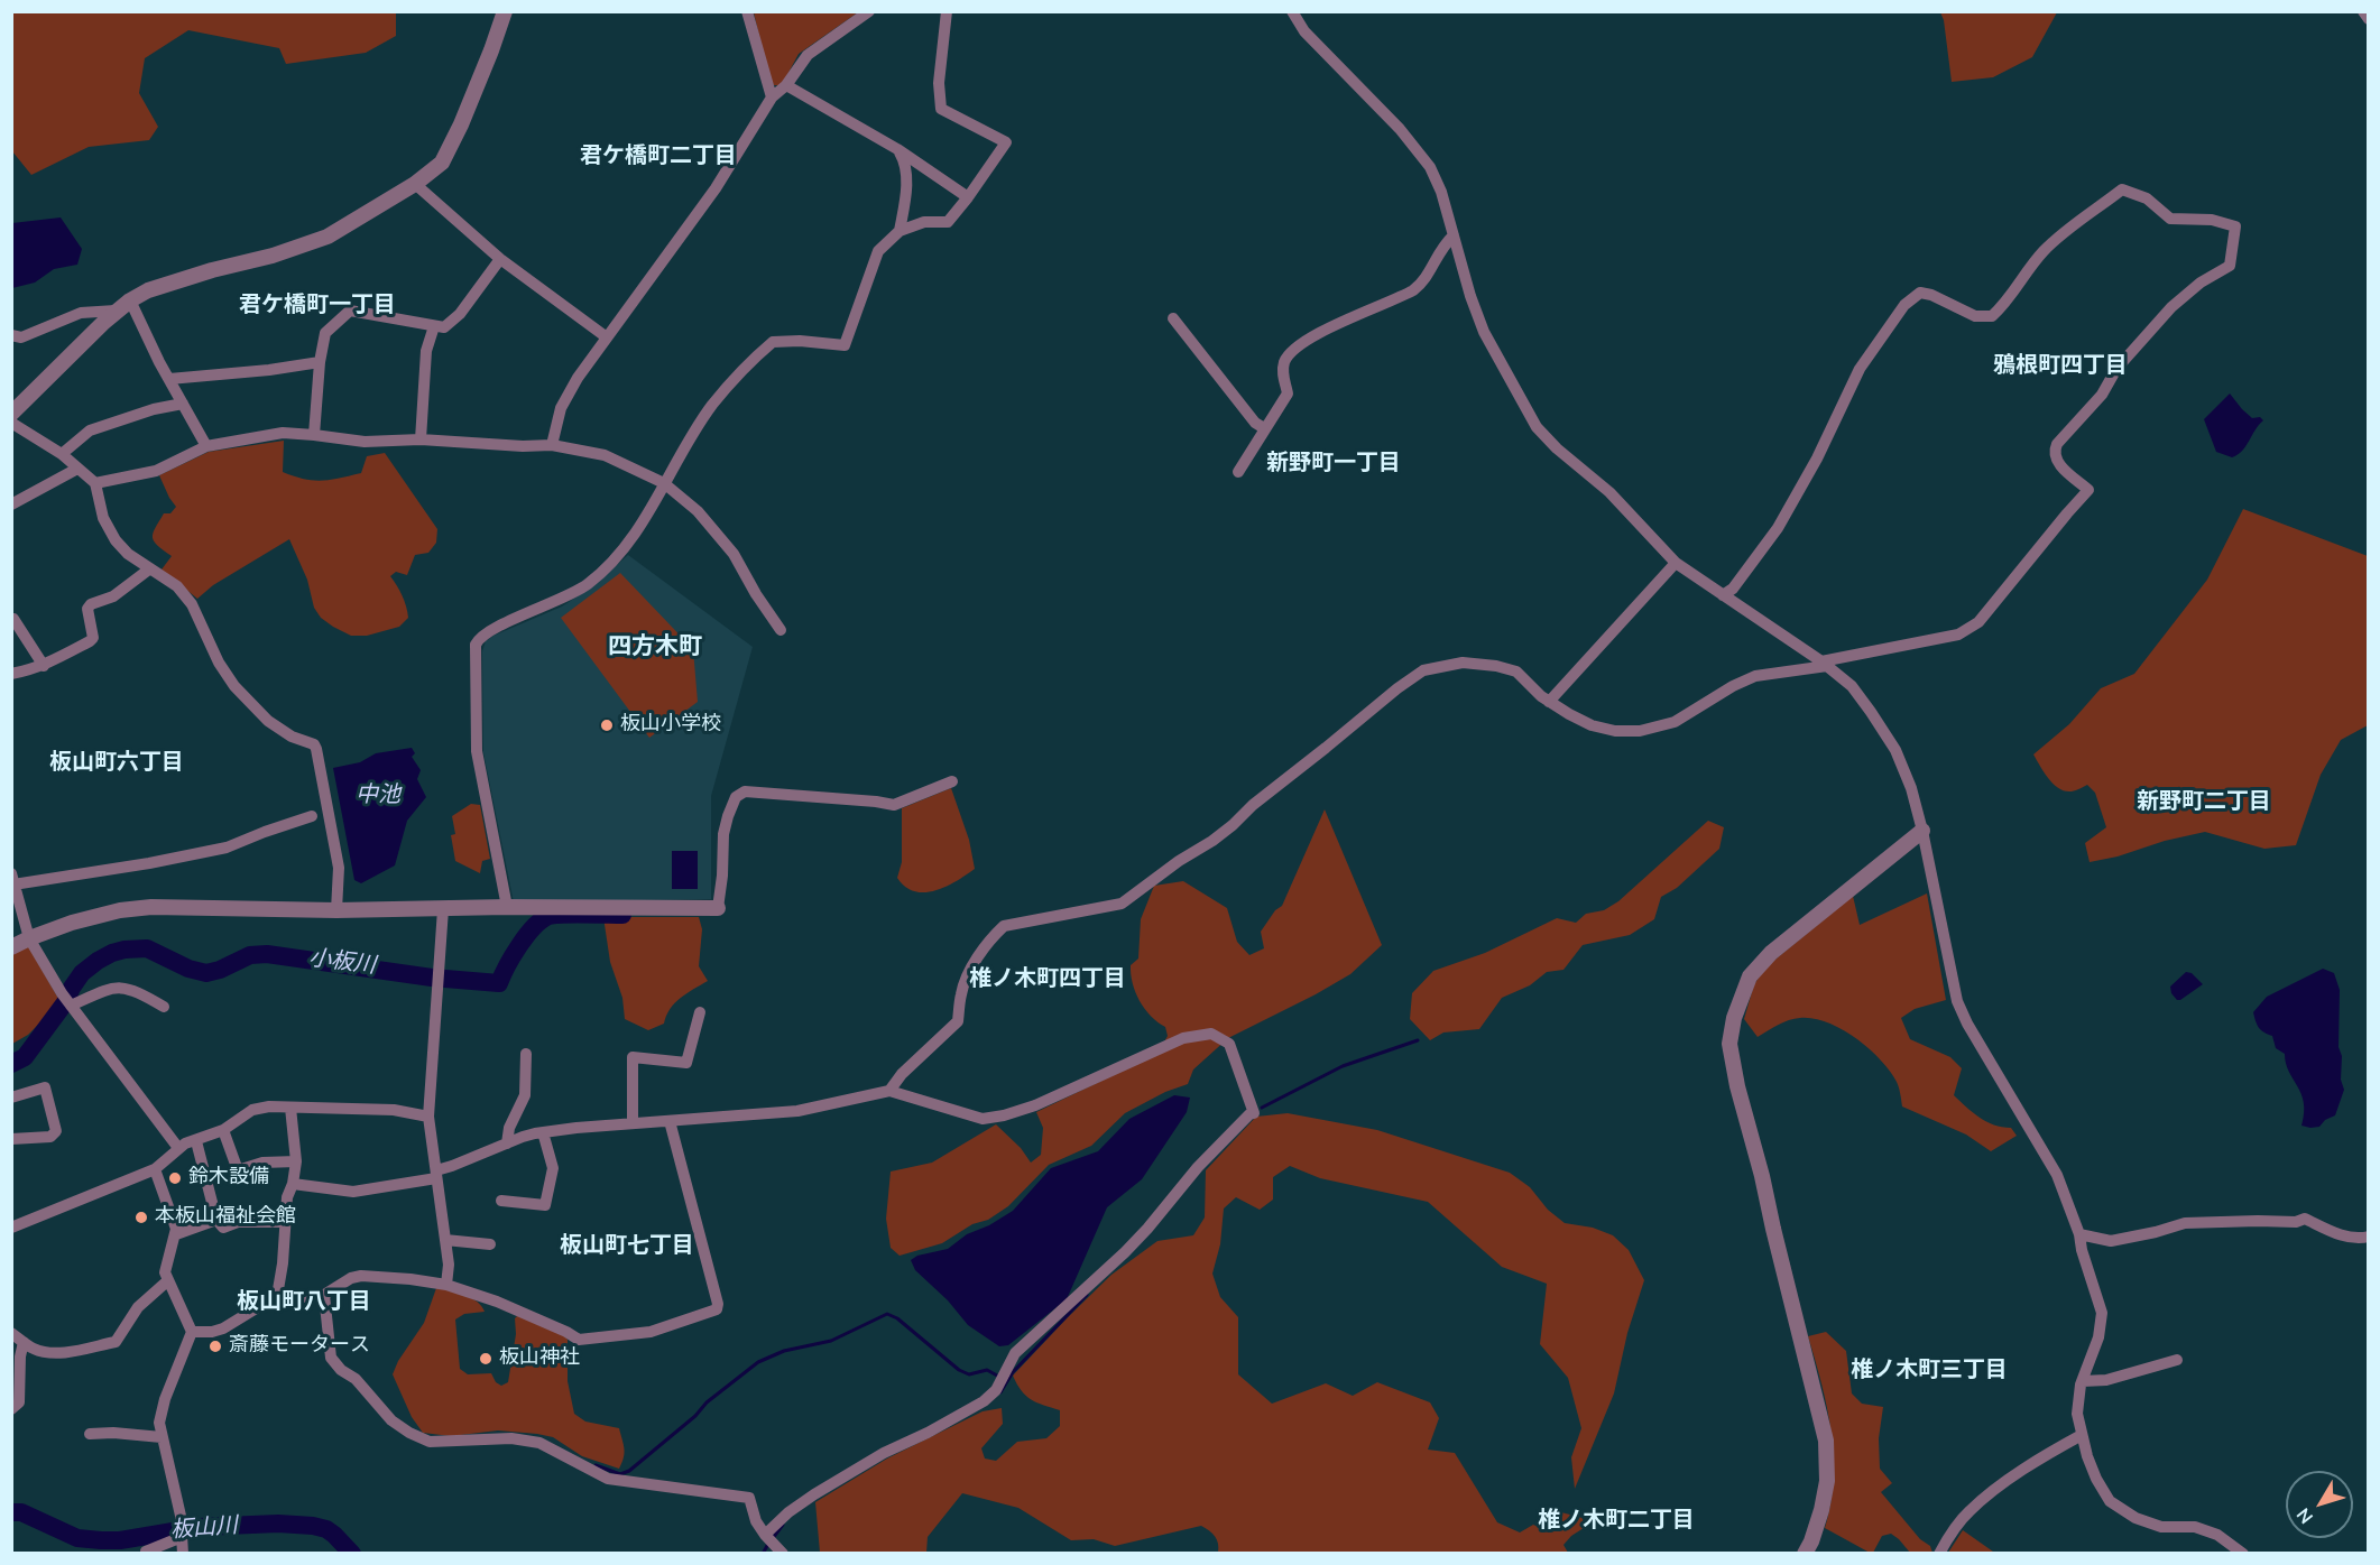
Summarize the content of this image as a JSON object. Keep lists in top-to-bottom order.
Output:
{
  "districts": [
    "君ケ橋町二丁目",
    "君ケ橋町一丁目",
    "鴉根町四丁目",
    "新野町一丁目",
    "四方木町",
    "板山町六丁目",
    "新野町二丁目",
    "椎ノ木町四丁目",
    "板山町七丁目",
    "板山町八丁目",
    "椎ノ木町三丁目",
    "椎ノ木町二丁目"
  ],
  "water": ["中池", "小板川", "板山川"],
  "places": [
    "板山小学校",
    "鈴木設備",
    "本板山福祉会館",
    "斎藤モータース",
    "板山神社"
  ],
  "north": "bottom left"
}
